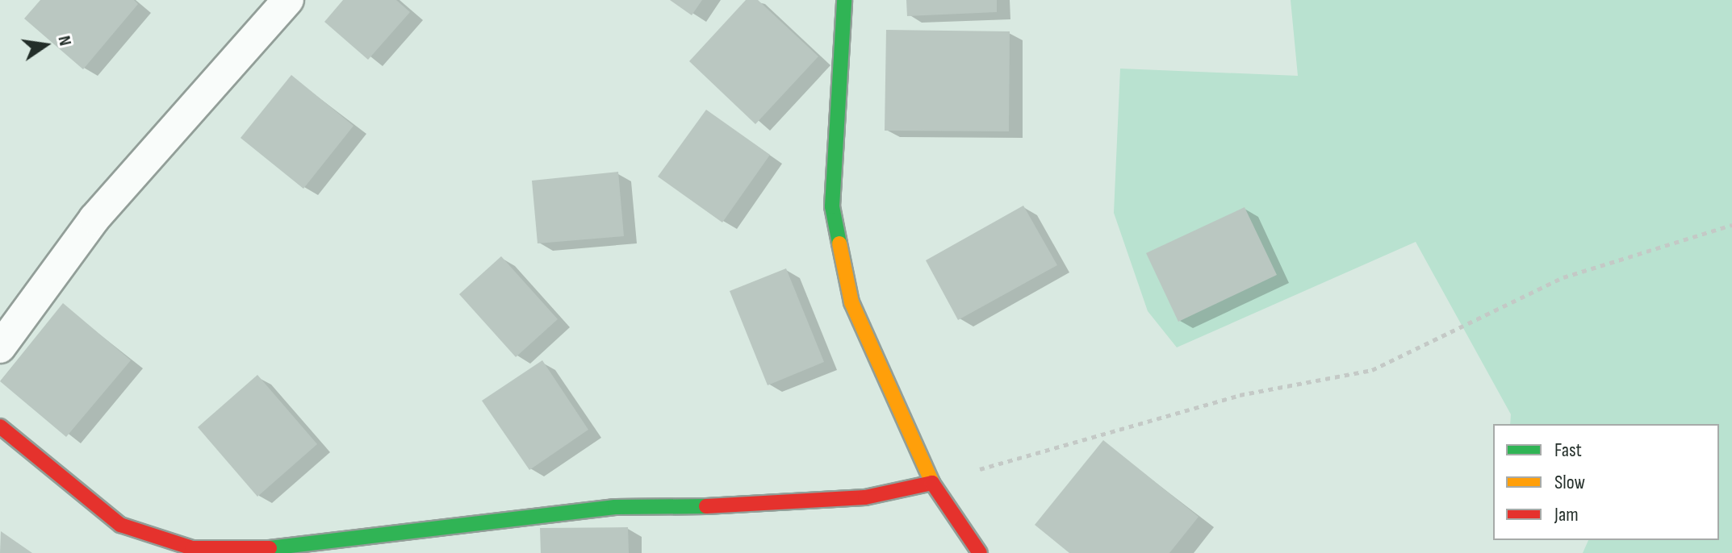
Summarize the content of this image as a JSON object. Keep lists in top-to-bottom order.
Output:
{
  "legend": ["Fast", "Slow", "Jam"],
  "north": "right"
}
